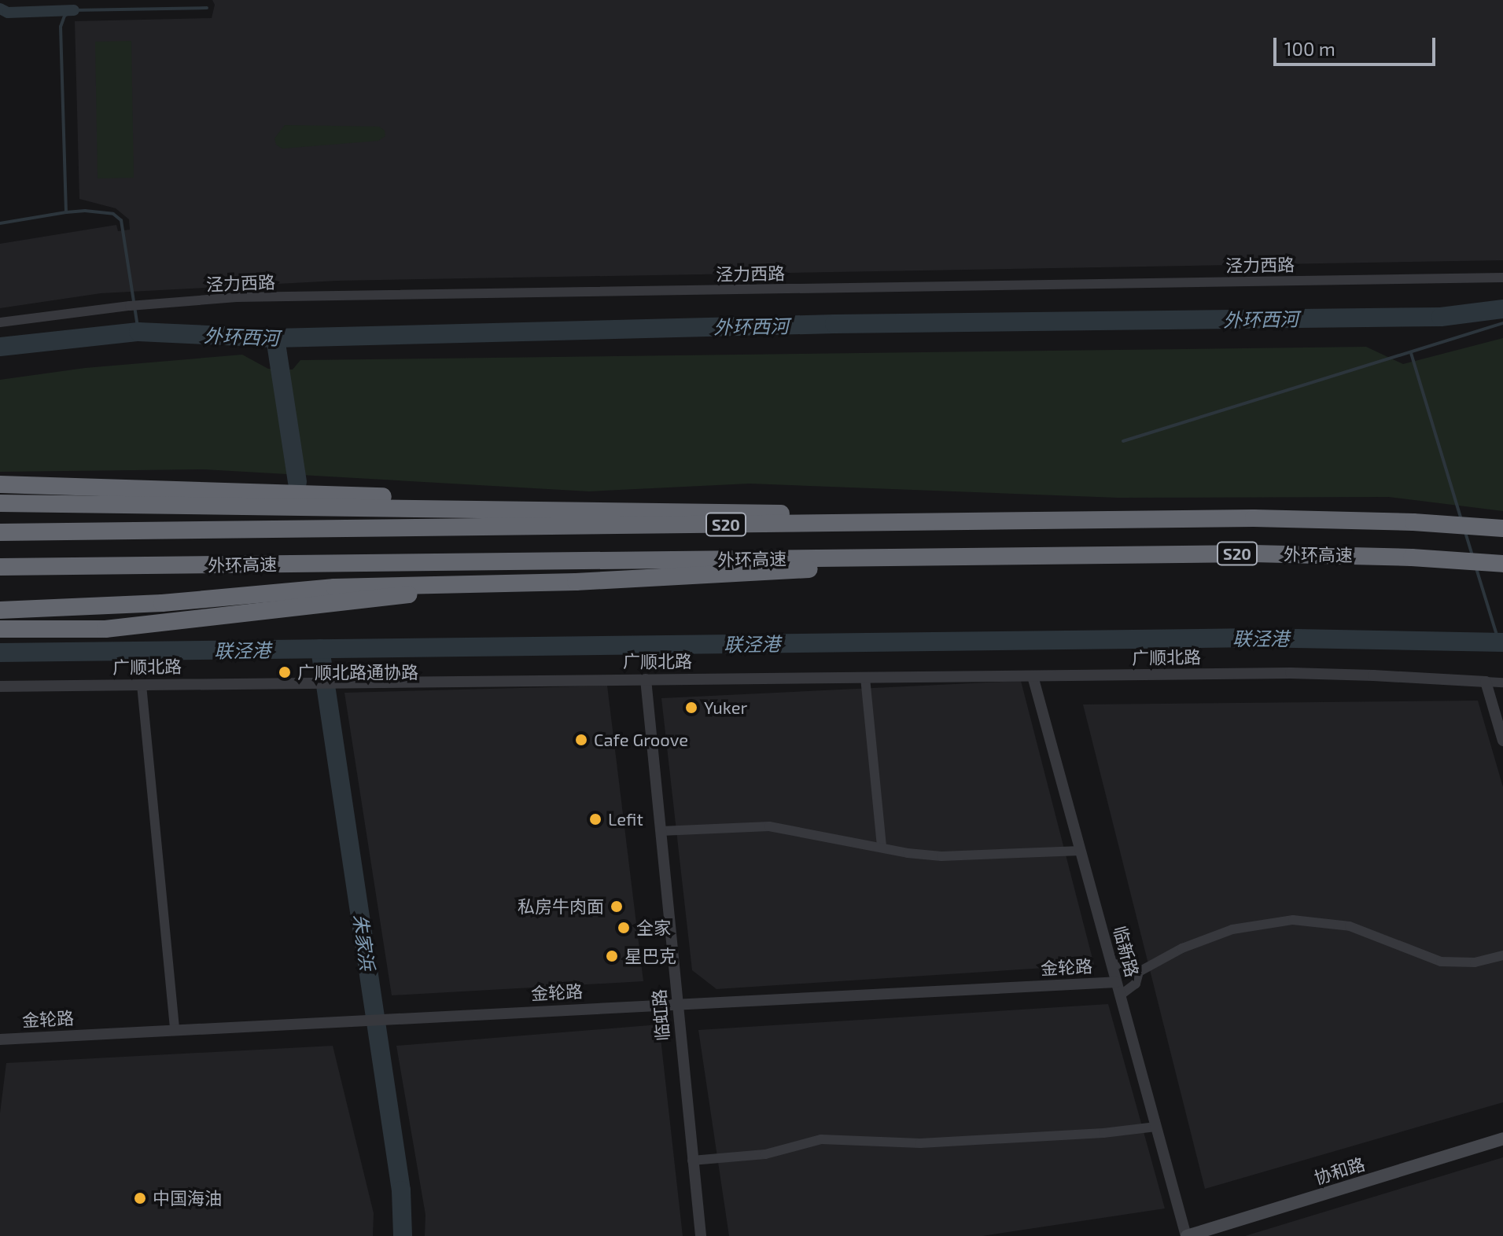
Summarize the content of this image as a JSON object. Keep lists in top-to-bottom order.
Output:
{
  "streets": {
    "highway": ["S20", "外环高速"],
    "main road": ["协和路"],
    "street": [
      "泾力西路",
      "广顺北路",
      "临新路",
      "金轮路",
      "临虹路"
    ]
  },
  "crossings": [
    ["广顺北路", "临新路"],
    ["广顺北路", "临虹路"],
    ["临新路", "金轮路"],
    ["临新路", "协和路"],
    ["金轮路", "临虹路"]
  ],
  "water": ["外环西河", "联泾港", "朱家浜"],
  "places": [
    "广顺北路通协路",
    "Yuker",
    "Cafe Groove",
    "Lefit",
    "私房牛肉面",
    "全家",
    "星巴克",
    "中国海油"
  ],
  "scale_bar": "100 m"
}
